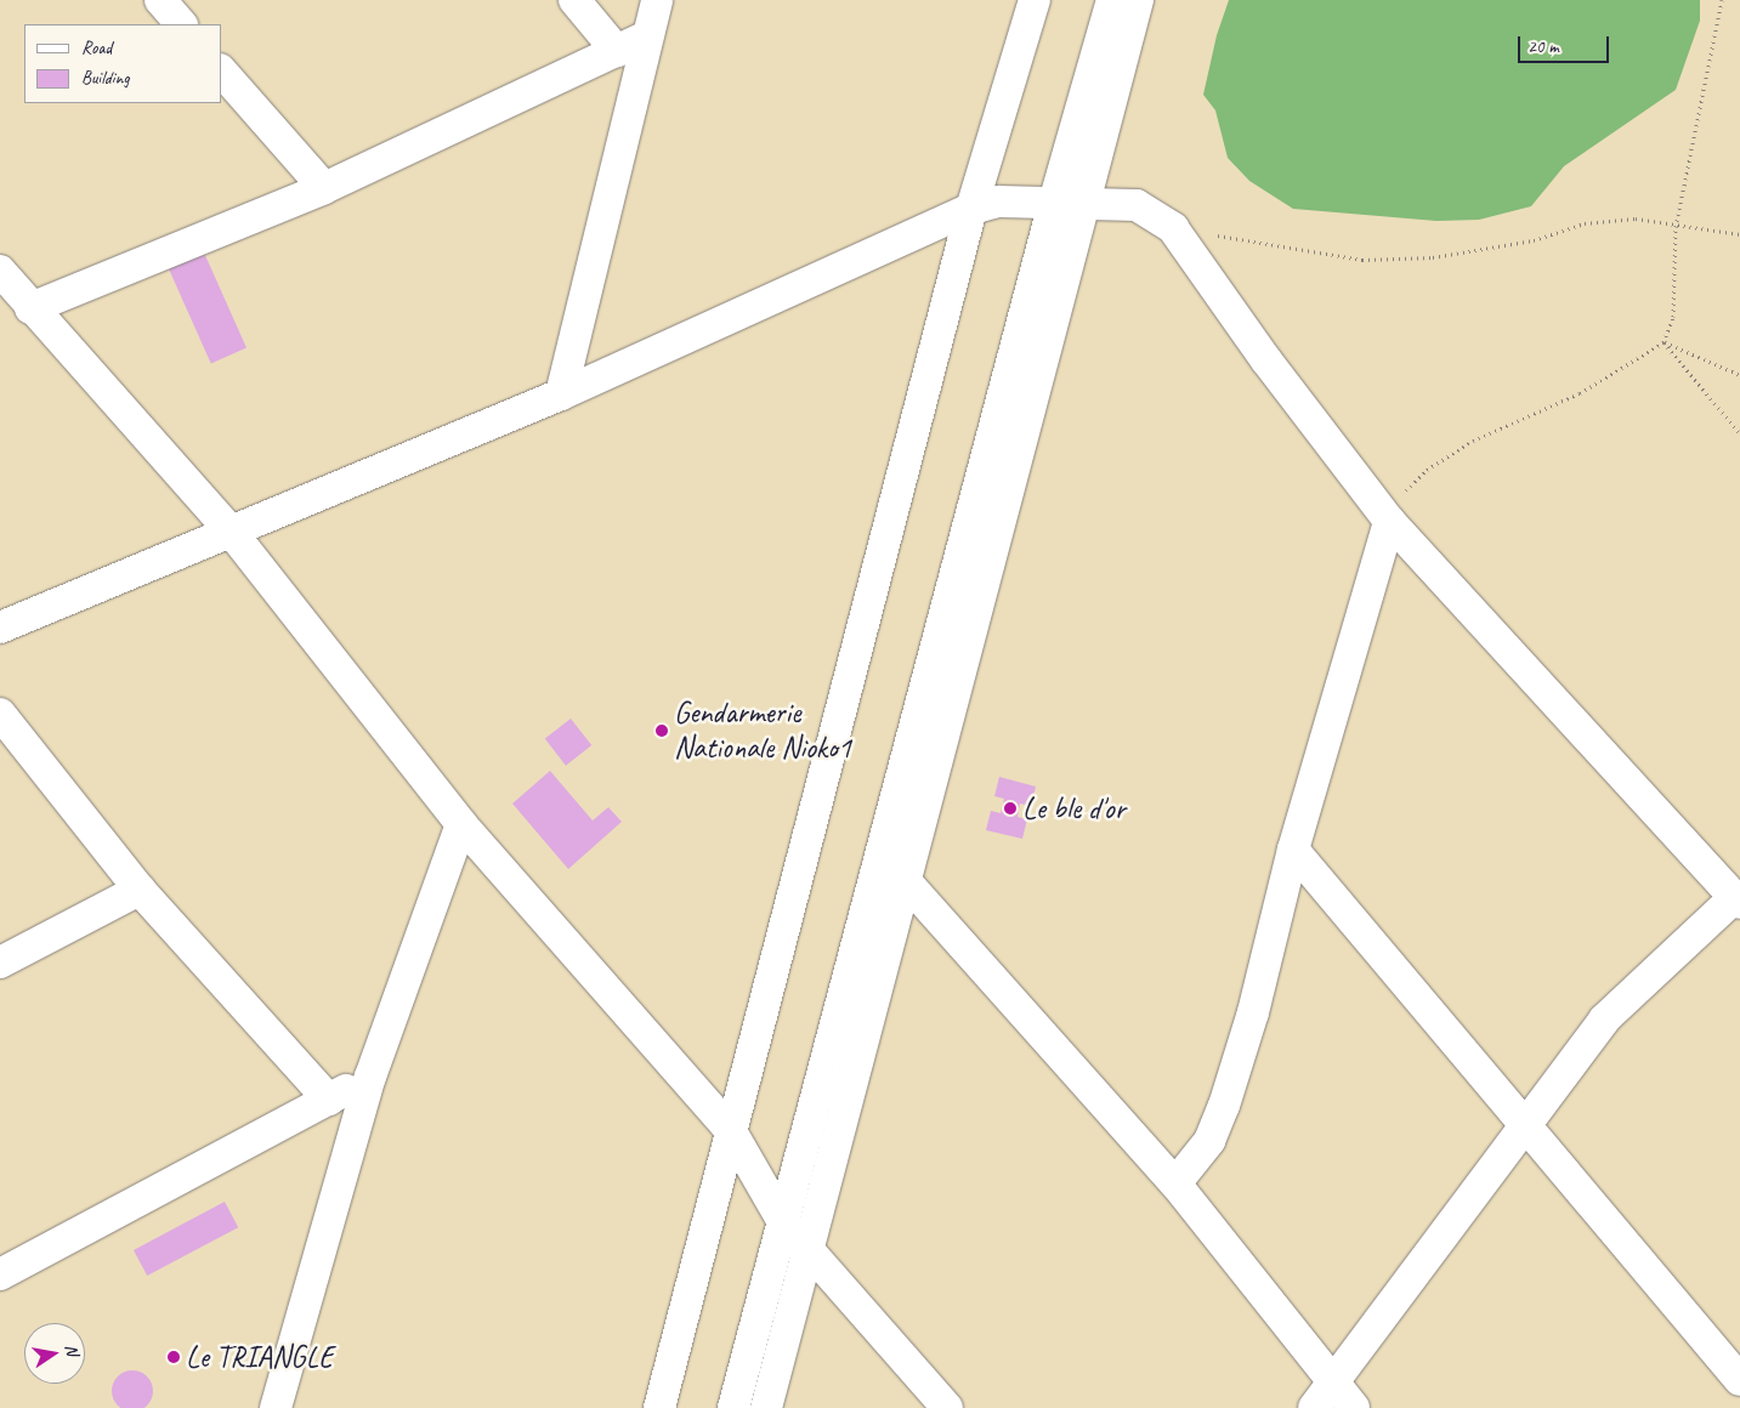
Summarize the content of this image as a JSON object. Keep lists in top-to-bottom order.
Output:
{
  "places": ["Gendarmerie Nationale Nioko1", "Le ble d'or", "Le TRIANGLE"],
  "legend": ["Road", "Building"],
  "scale_bar": "20 m",
  "north": "right"
}
